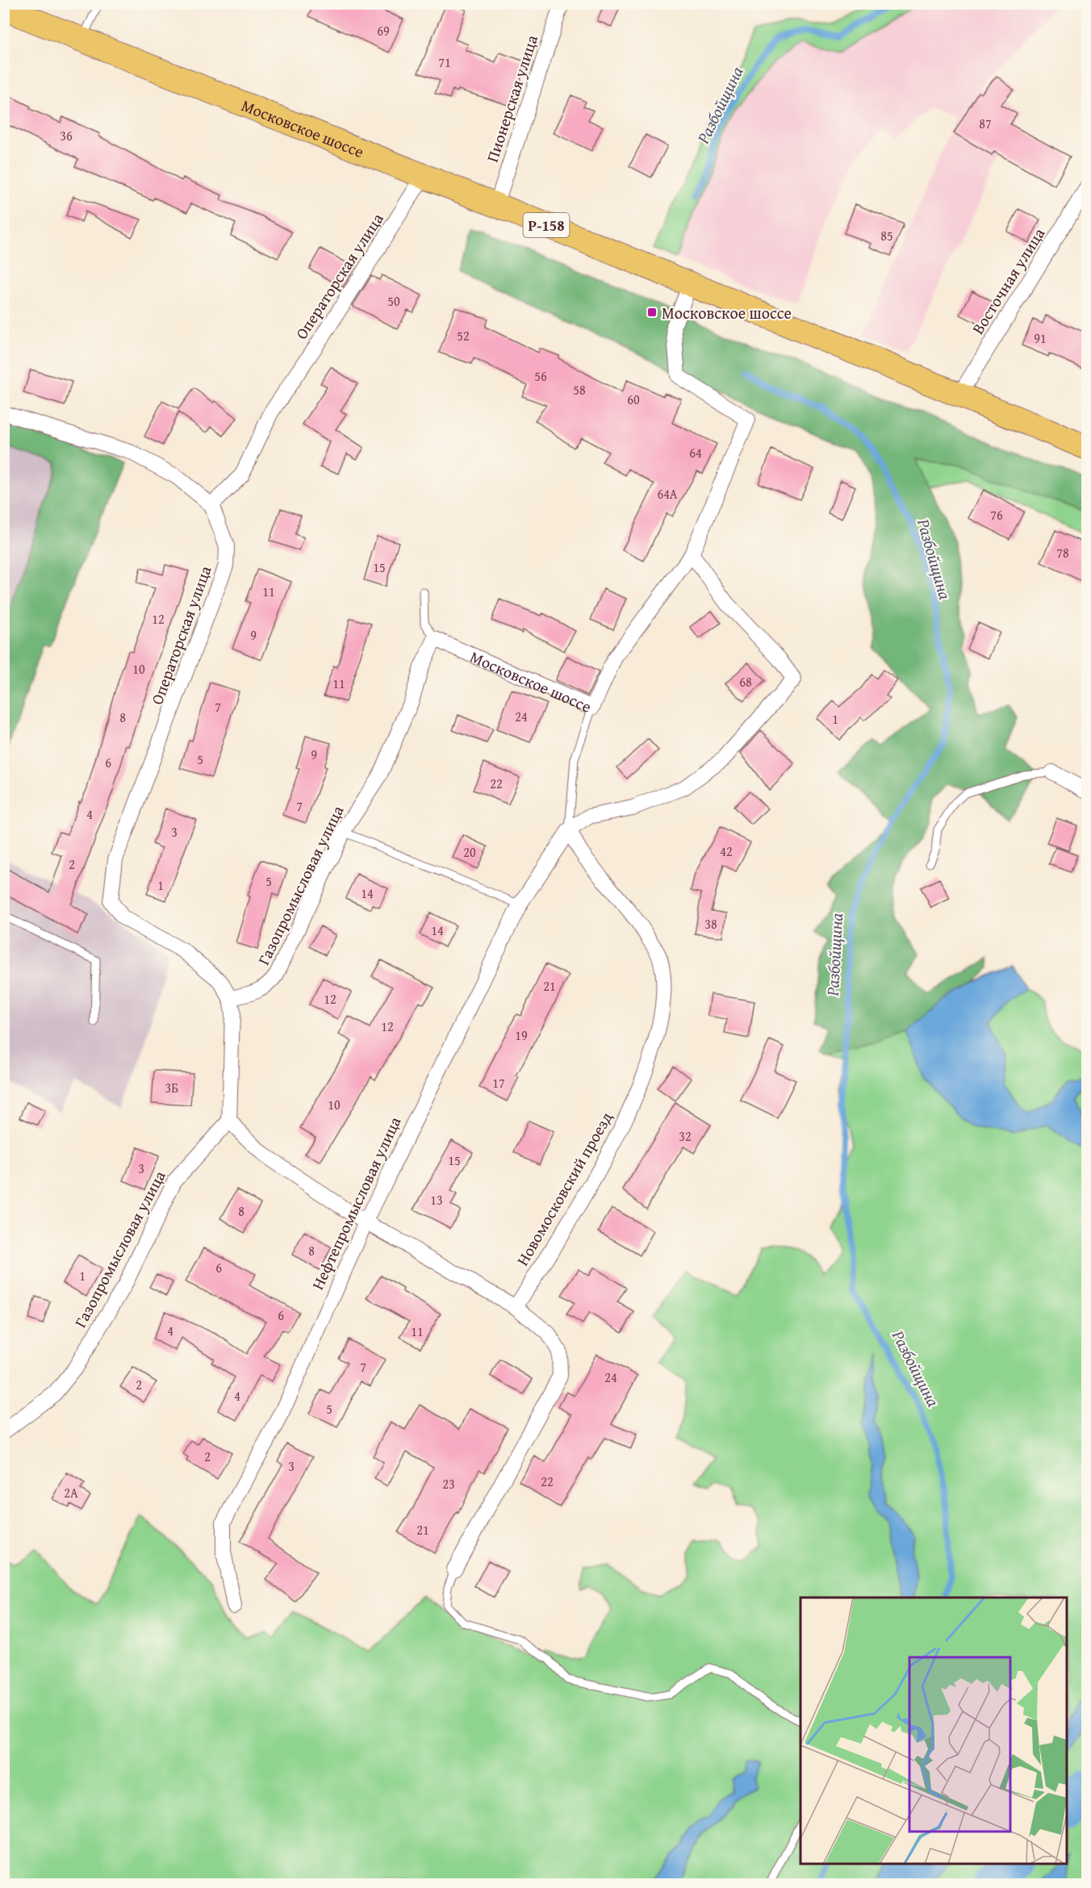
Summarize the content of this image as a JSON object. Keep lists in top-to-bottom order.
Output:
{
  "streets": {
    "main road": ["Московское шоссе", "Р-158"],
    "street": [
      "Пионерская улица",
      "Операторская улица",
      "Восточная улица",
      "Газопромысловая улица",
      "Новомосковский проезд",
      "Нефтепромысловая улица"
    ]
  },
  "crossings": [
    ["Пионерская улица", "Московское шоссе"],
    ["Московское шоссе", "Операторская улица"],
    ["Московское шоссе", "Восточная улица"],
    ["Московское шоссе", "Газопромысловая улица"],
    ["Операторская улица", "Газопромысловая улица"],
    ["Новомосковский проезд", "Нефтепромысловая улица"]
  ],
  "water": ["Разбойщина"],
  "places": {
    "transit": ["Московское шоссе"]
  },
  "house_numbers": [
    "69",
    "71",
    "87",
    "36",
    "85",
    "50",
    "52",
    "91",
    "56",
    "58",
    "60",
    "64",
    "64А",
    "76",
    "78",
    "15",
    "11",
    "12",
    "9",
    "10",
    "68",
    "11",
    "7",
    "24",
    "8",
    "1",
    "9",
    "5",
    "6",
    "22",
    "7",
    "4",
    "3",
    "42",
    "20",
    "2",
    "5",
    "1",
    "14",
    "38",
    "14",
    "21",
    "12",
    "12",
    "19",
    "17",
    "3Б",
    "10",
    "32",
    "15",
    "3",
    "13",
    "8",
    "8",
    "6",
    "1",
    "6",
    "4",
    "11",
    "7",
    "24",
    "2",
    "4",
    "5",
    "2",
    "3",
    "22",
    "23",
    "2А",
    "21"
  ]
}
